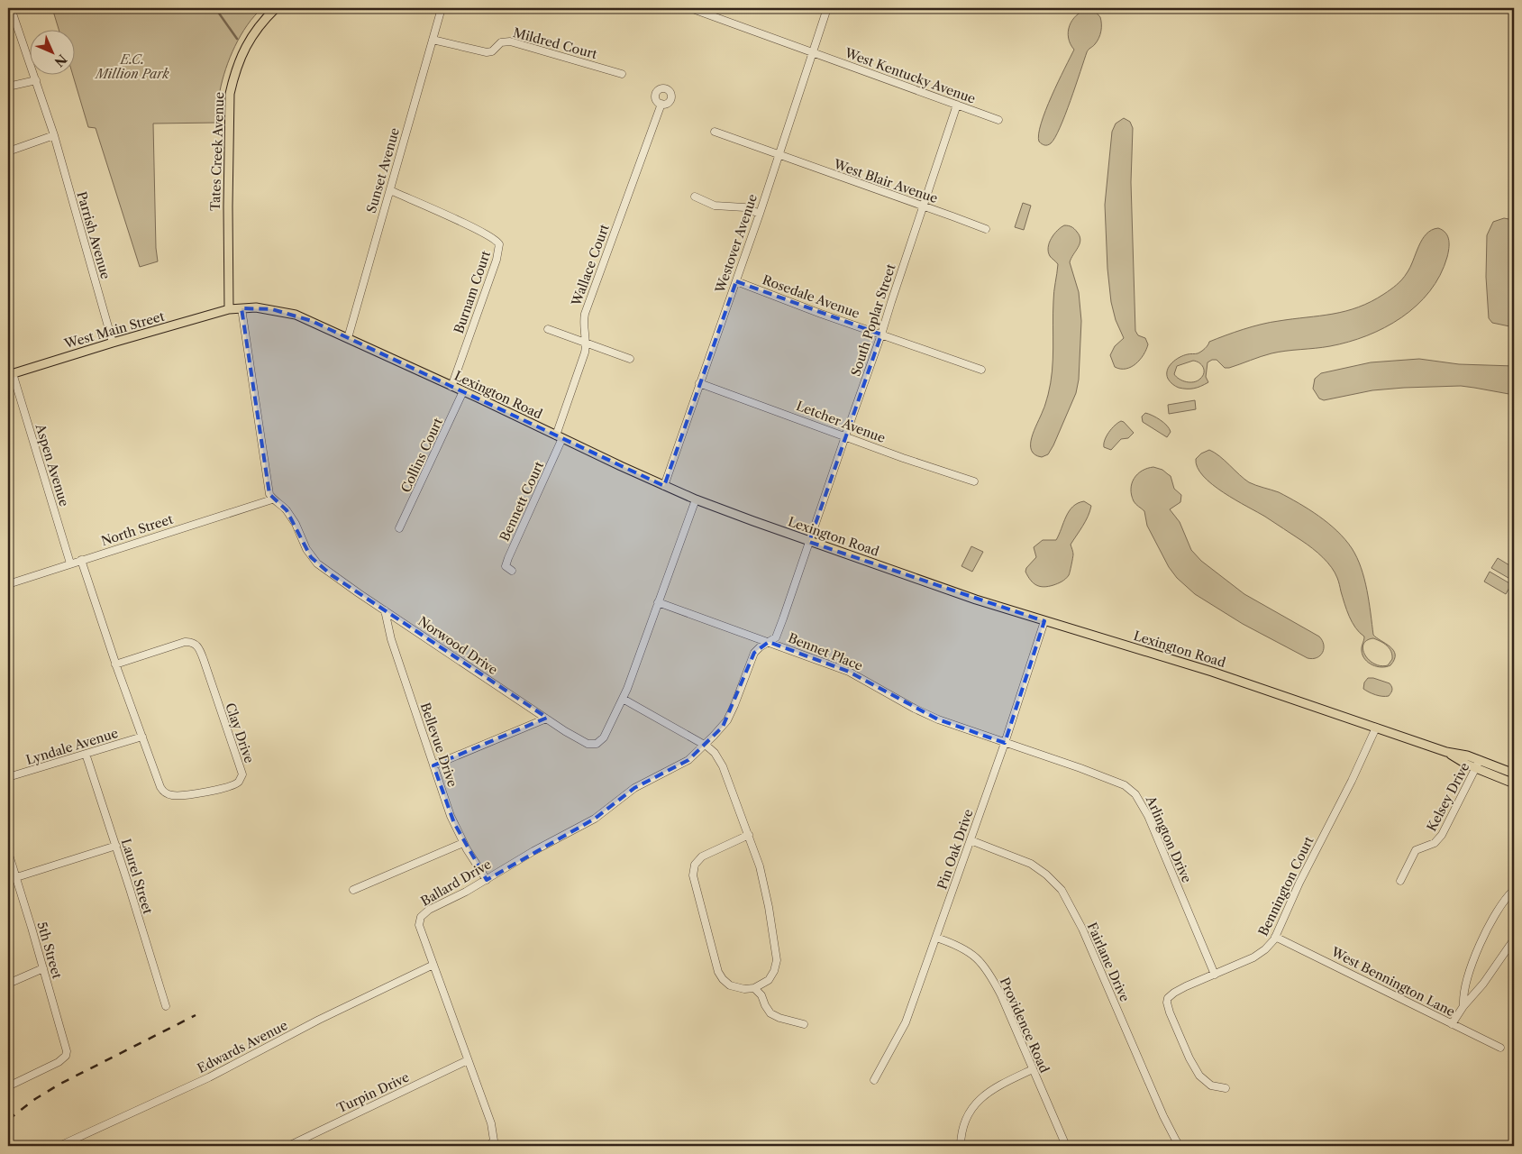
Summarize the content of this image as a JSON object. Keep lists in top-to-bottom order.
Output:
{
  "streets": {
    "main road": ["Tates Creek Avenue", "West Main Street", "Lexington Road"],
    "street": [
      "Mildred Court",
      "West Kentucky Avenue",
      "Sunset Avenue",
      "West Blair Avenue",
      "Parrish Avenue",
      "Westover Avenue",
      "Wallace Court",
      "Burnam Court",
      "Rosedale Avenue",
      "South Poplar Street",
      "Letcher Avenue",
      "Collins Court",
      "Aspen Avenue",
      "Bennett Court",
      "North Street",
      "Norwood Drive",
      "Bennet Place",
      "Clay Drive",
      "Bellevue Drive",
      "Lyndale Avenue",
      "Kelsey Drive",
      "Arlington Drive",
      "Pin Oak Drive",
      "Laurel Street",
      "Ballard Drive",
      "Bennington Court",
      "5th Street",
      "Fairlane Drive",
      "West Bennington Lane",
      "Providence Road",
      "Edwards Avenue",
      "Turpin Drive"
    ]
  },
  "crossings": [
    ["Mildred Court", "Sunset Avenue"],
    ["West Kentucky Avenue", "Westover Avenue"],
    ["West Kentucky Avenue", "South Poplar Street"],
    ["Tates Creek Avenue", "West Main Street"],
    ["Tates Creek Avenue", "Lexington Road"],
    ["Sunset Avenue", "Burnam Court"],
    ["Sunset Avenue", "Lexington Road"],
    ["West Blair Avenue", "Westover Avenue"],
    ["West Blair Avenue", "South Poplar Street"],
    ["Parrish Avenue", "West Main Street"],
    ["Westover Avenue", "Rosedale Avenue"],
    ["Westover Avenue", "Lexington Road"],
    ["Westover Avenue", "Letcher Avenue"],
    ["Wallace Court", "Lexington Road"],
    ["Wallace Court", "Bennett Court"],
    ["Burnam Court", "Lexington Road"],
    ["Rosedale Avenue", "South Poplar Street"],
    ["South Poplar Street", "Lexington Road"],
    ["South Poplar Street", "Letcher Avenue"],
    ["South Poplar Street", "Bennet Place"],
    ["South Poplar Street", "Ballard Drive"],
    ["West Main Street", "Lexington Road"],
    ["West Main Street", "Aspen Avenue"],
    ["Lexington Road", "Collins Court"],
    ["Lexington Road", "Bennett Court"],
    ["Lexington Road", "Norwood Drive"],
    ["Lexington Road", "Kelsey Drive"],
    ["Lexington Road", "Pin Oak Drive"],
    ["Lexington Road", "Bennington Court"],
    ["Aspen Avenue", "North Street"],
    ["North Street", "Norwood Drive"],
    ["North Street", "Clay Drive"],
    ["Norwood Drive", "Bennet Place"],
    ["Norwood Drive", "Bellevue Drive"],
    ["Bennet Place", "Arlington Drive"],
    ["Bennet Place", "Pin Oak Drive"],
    ["Bennet Place", "Ballard Drive"],
    ["Clay Drive", "Lyndale Avenue"],
    ["Bellevue Drive", "Ballard Drive"],
    ["Lyndale Avenue", "Laurel Street"],
    ["Arlington Drive", "Pin Oak Drive"],
    ["Arlington Drive", "Bennington Court"],
    ["Pin Oak Drive", "Fairlane Drive"],
    ["Pin Oak Drive", "Providence Road"],
    ["Ballard Drive", "Edwards Avenue"],
    ["Ballard Drive", "Turpin Drive"],
    ["Bennington Court", "West Bennington Lane"]
  ],
  "parks": ["E.C. Million Park"],
  "north": "bottom right"
}
